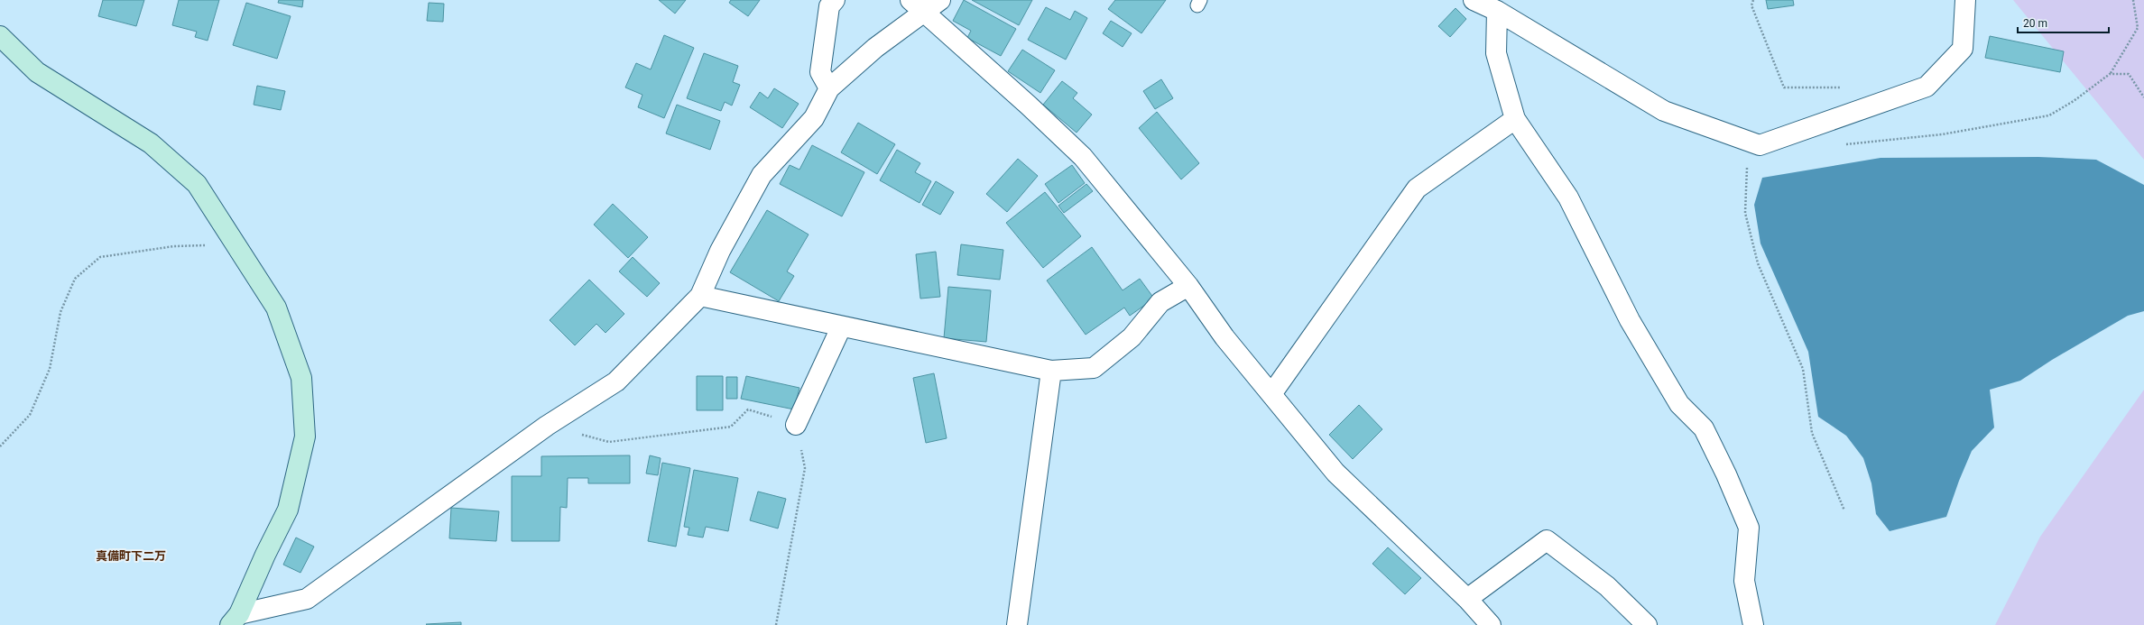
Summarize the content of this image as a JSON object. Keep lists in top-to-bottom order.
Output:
{
  "districts": ["真備町下二万"],
  "scale_bar": "20 m"
}
